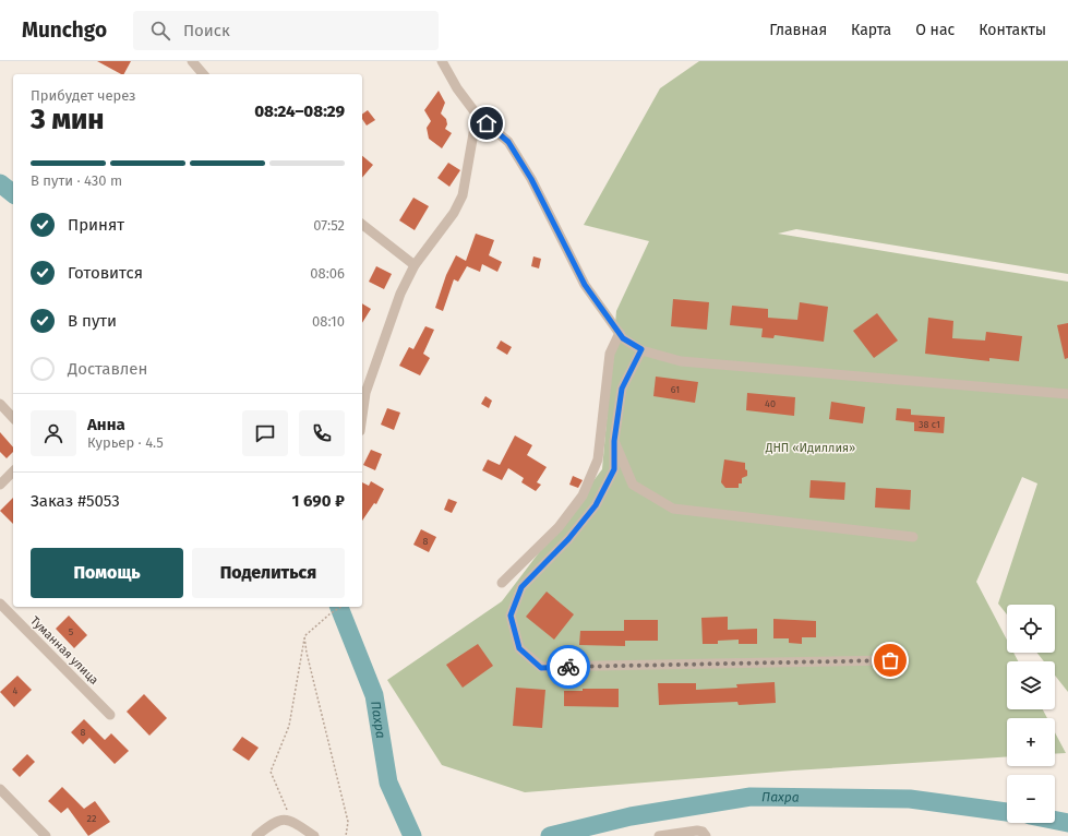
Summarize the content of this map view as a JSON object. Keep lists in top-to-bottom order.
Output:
{
  "streets": {
    "street": ["Туманная улица"]
  },
  "water": ["Пахра"],
  "parks": ["ДНП «Идиллия»"],
  "house_numbers": [
    "61",
    "40",
    "38 с1",
    "8",
    "5",
    "4",
    "8",
    "22"
  ],
  "page": {
    "header": "Munchgo",
    "search": "Поиск",
    "nav": [
      "Главная",
      "Карта",
      "О нас",
      "Контакты"
    ],
    "heading": ["3 мин", "Прибудет через", "08:24–08:29"],
    "panel": [
      "Анна",
      "Курьер · 4.5",
      "Заказ #5053",
      "1 690 ₽"
    ],
    "bar": "В пути · 430 m",
    "list": [
      ["Принят", "07:52"],
      ["Готовится", "08:06"],
      ["В пути", "08:10"],
      "Доставлен"
    ],
    "buttons": ["Помощь", "Поделиться"],
    "map_buttons": ["+", "−"]
  }
}
